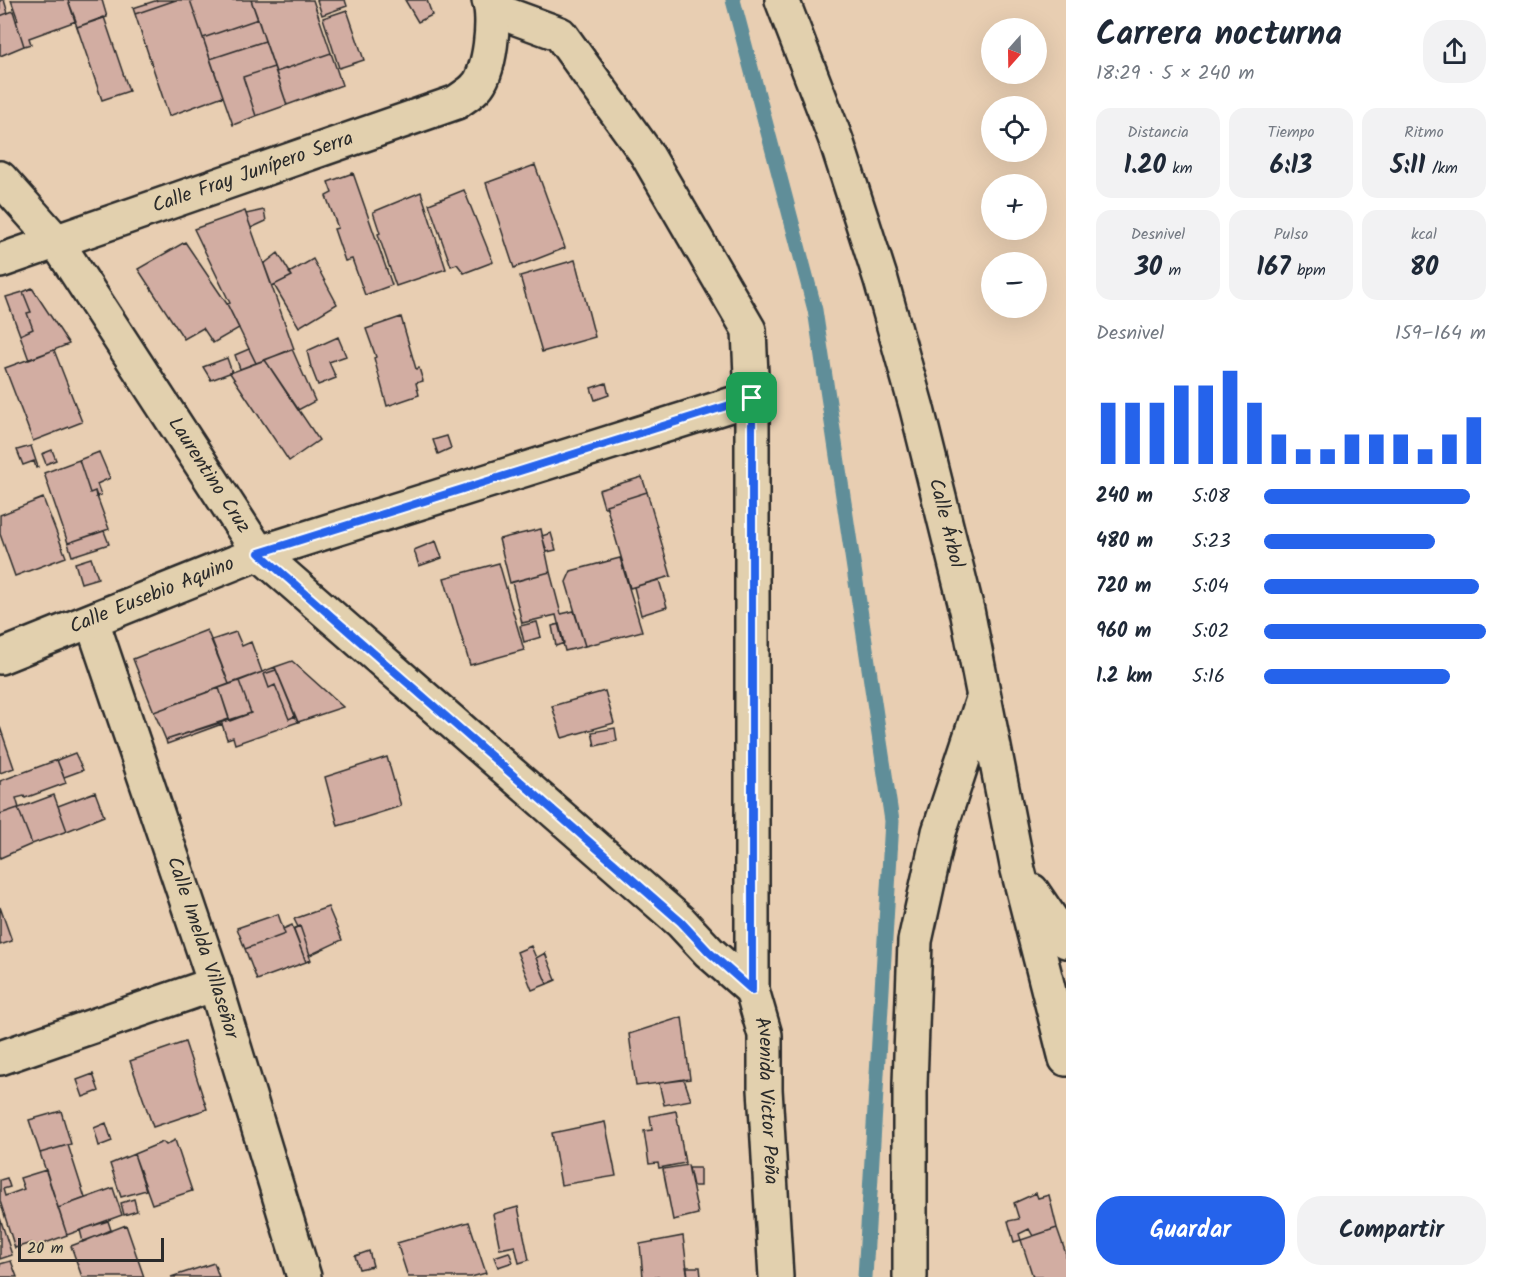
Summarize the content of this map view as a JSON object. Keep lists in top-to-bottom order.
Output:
{
  "streets": {
    "street": [
      "Calle Fray Junípero Serra",
      "Laurentino Cruz",
      "Calle Árbol",
      "Calle Eusebio Aquino",
      "Calle Imelda Villaseñor",
      "Avenida Victor Peña"
    ]
  },
  "crossings": [
    ["Calle Fray Junípero Serra", "Laurentino Cruz"],
    ["Laurentino Cruz", "Calle Eusebio Aquino"],
    ["Laurentino Cruz", "Avenida Victor Peña"],
    ["Calle Eusebio Aquino", "Calle Imelda Villaseñor"]
  ],
  "scale_bar": "20 m",
  "north": "bottom",
  "page": {
    "heading": ["Carrera nocturna", "18:29 · 5 × 240 m"],
    "map_buttons": ["+", "−"],
    "stats": [
      ["Distancia", "1.20 km"],
      ["Tiempo", "6:13"],
      ["Ritmo", "5:11 /km"],
      ["Desnivel", "30 m"],
      ["Pulso", "167 bpm"],
      ["kcal", "80"]
    ],
    "chart": ["Desnivel", "159–164 m"],
    "list": [
      {
        "name": "240 m",
        "note": "5:08"
      },
      {
        "name": "480 m",
        "note": "5:23"
      },
      {
        "name": "720 m",
        "note": "5:04"
      },
      {
        "name": "960 m",
        "note": "5:02"
      },
      {
        "name": "1.2 km",
        "note": "5:16"
      }
    ],
    "buttons": ["Guardar", "Compartir"],
    "scale": "20 m"
  }
}
